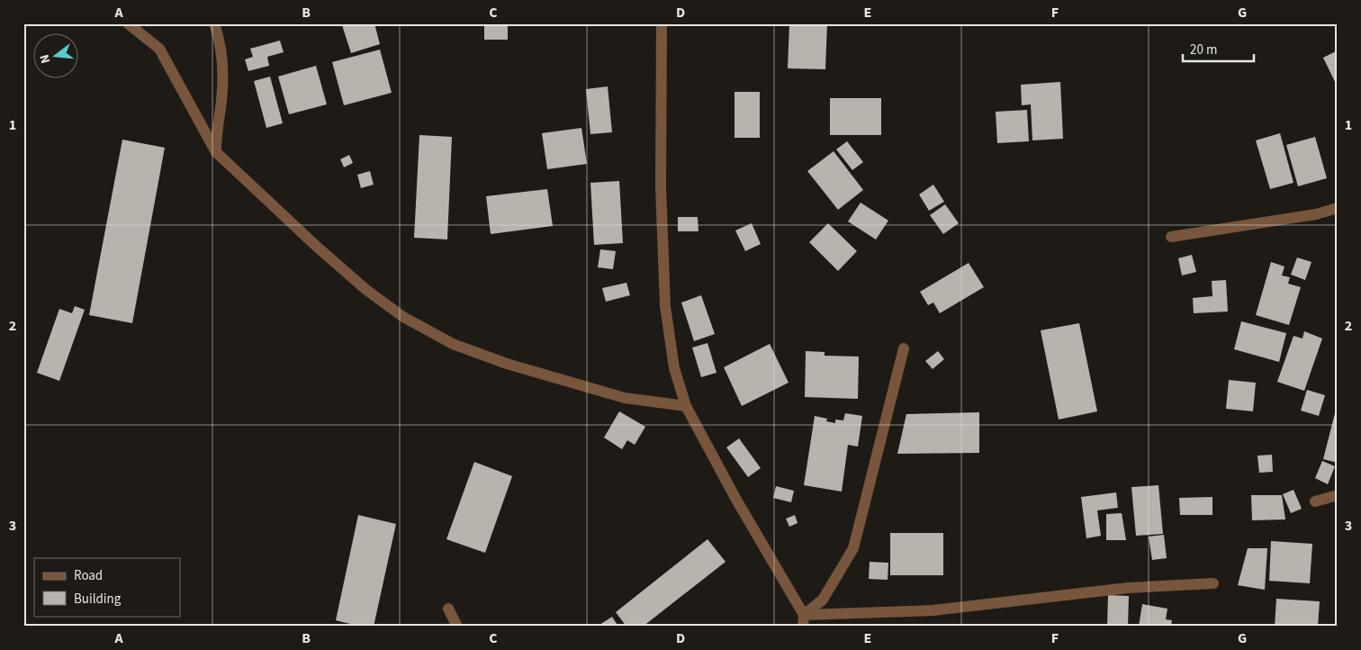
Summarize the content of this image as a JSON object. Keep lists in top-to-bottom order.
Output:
{
  "legend": ["Road", "Building"],
  "scale_bar": "20 m",
  "north": "left",
  "grid": {
    "columns": [
      "A",
      "B",
      "C",
      "D",
      "E",
      "F",
      "G"
    ],
    "rows": ["1", "2", "3"]
  }
}
